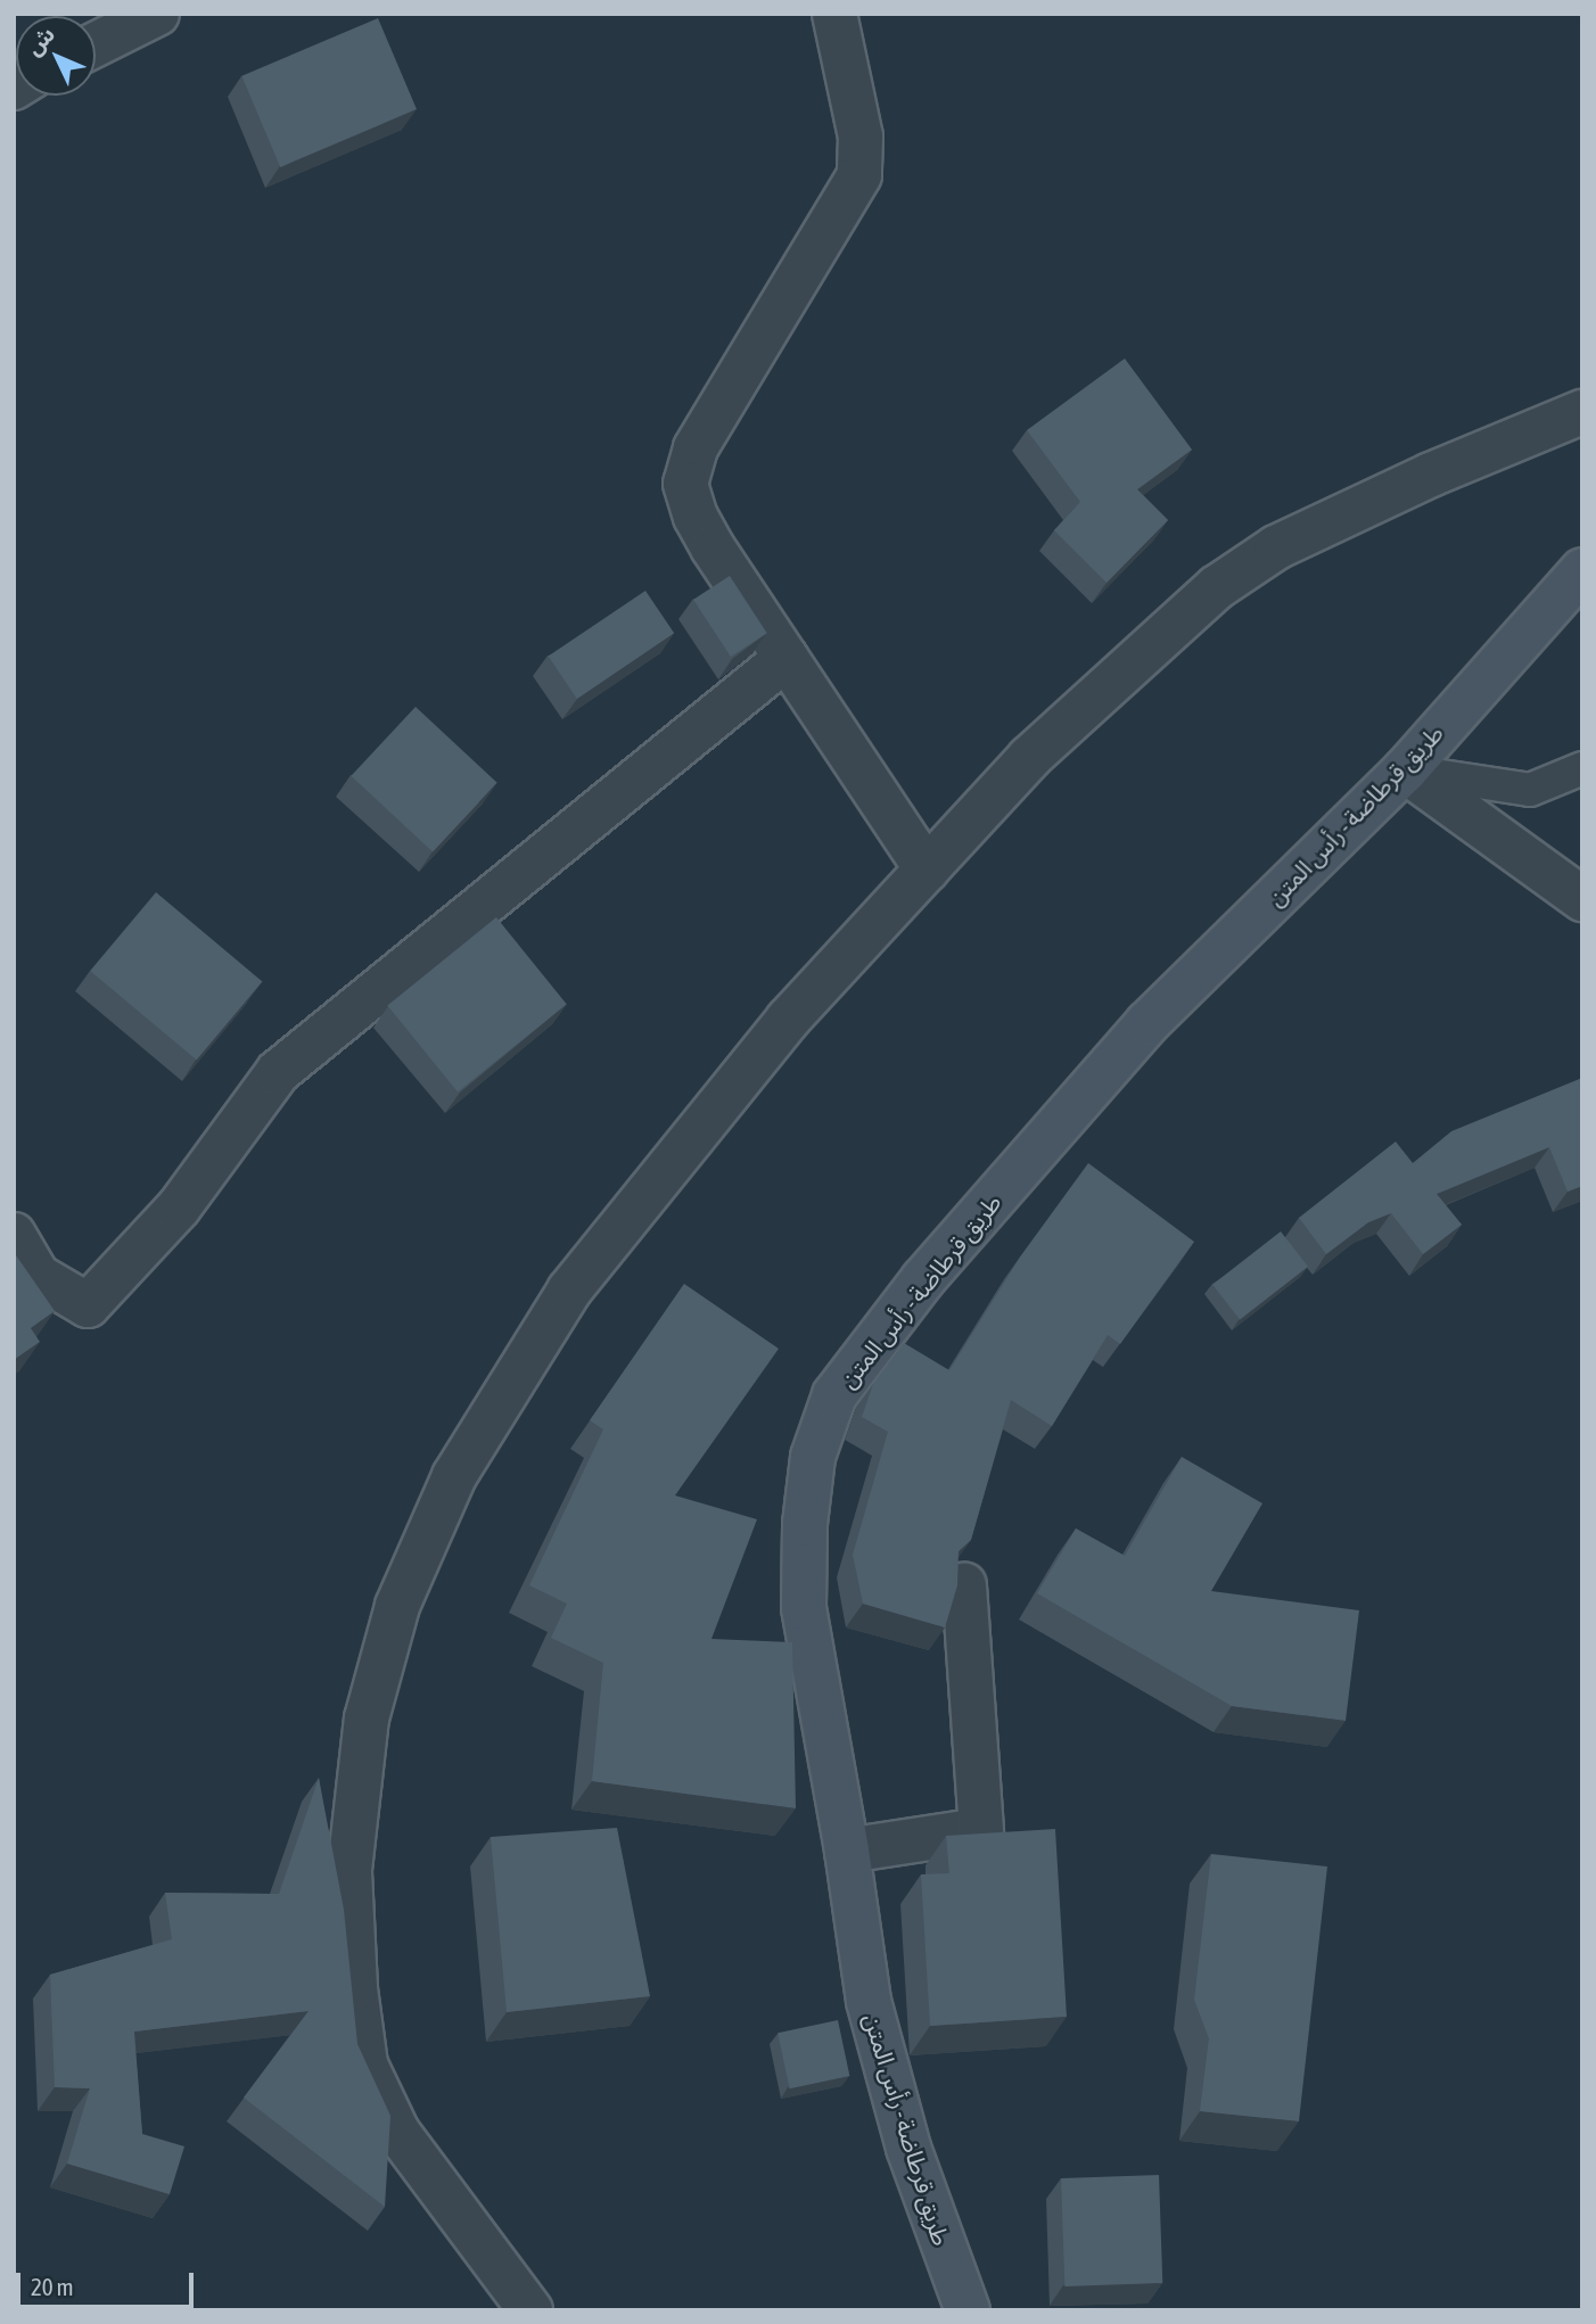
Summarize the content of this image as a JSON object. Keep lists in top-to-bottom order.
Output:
{
  "streets": {
    "main road": ["طريق قرطاضة - رأس المتن"]
  },
  "scale_bar": "20 m",
  "north": "top left"
}
